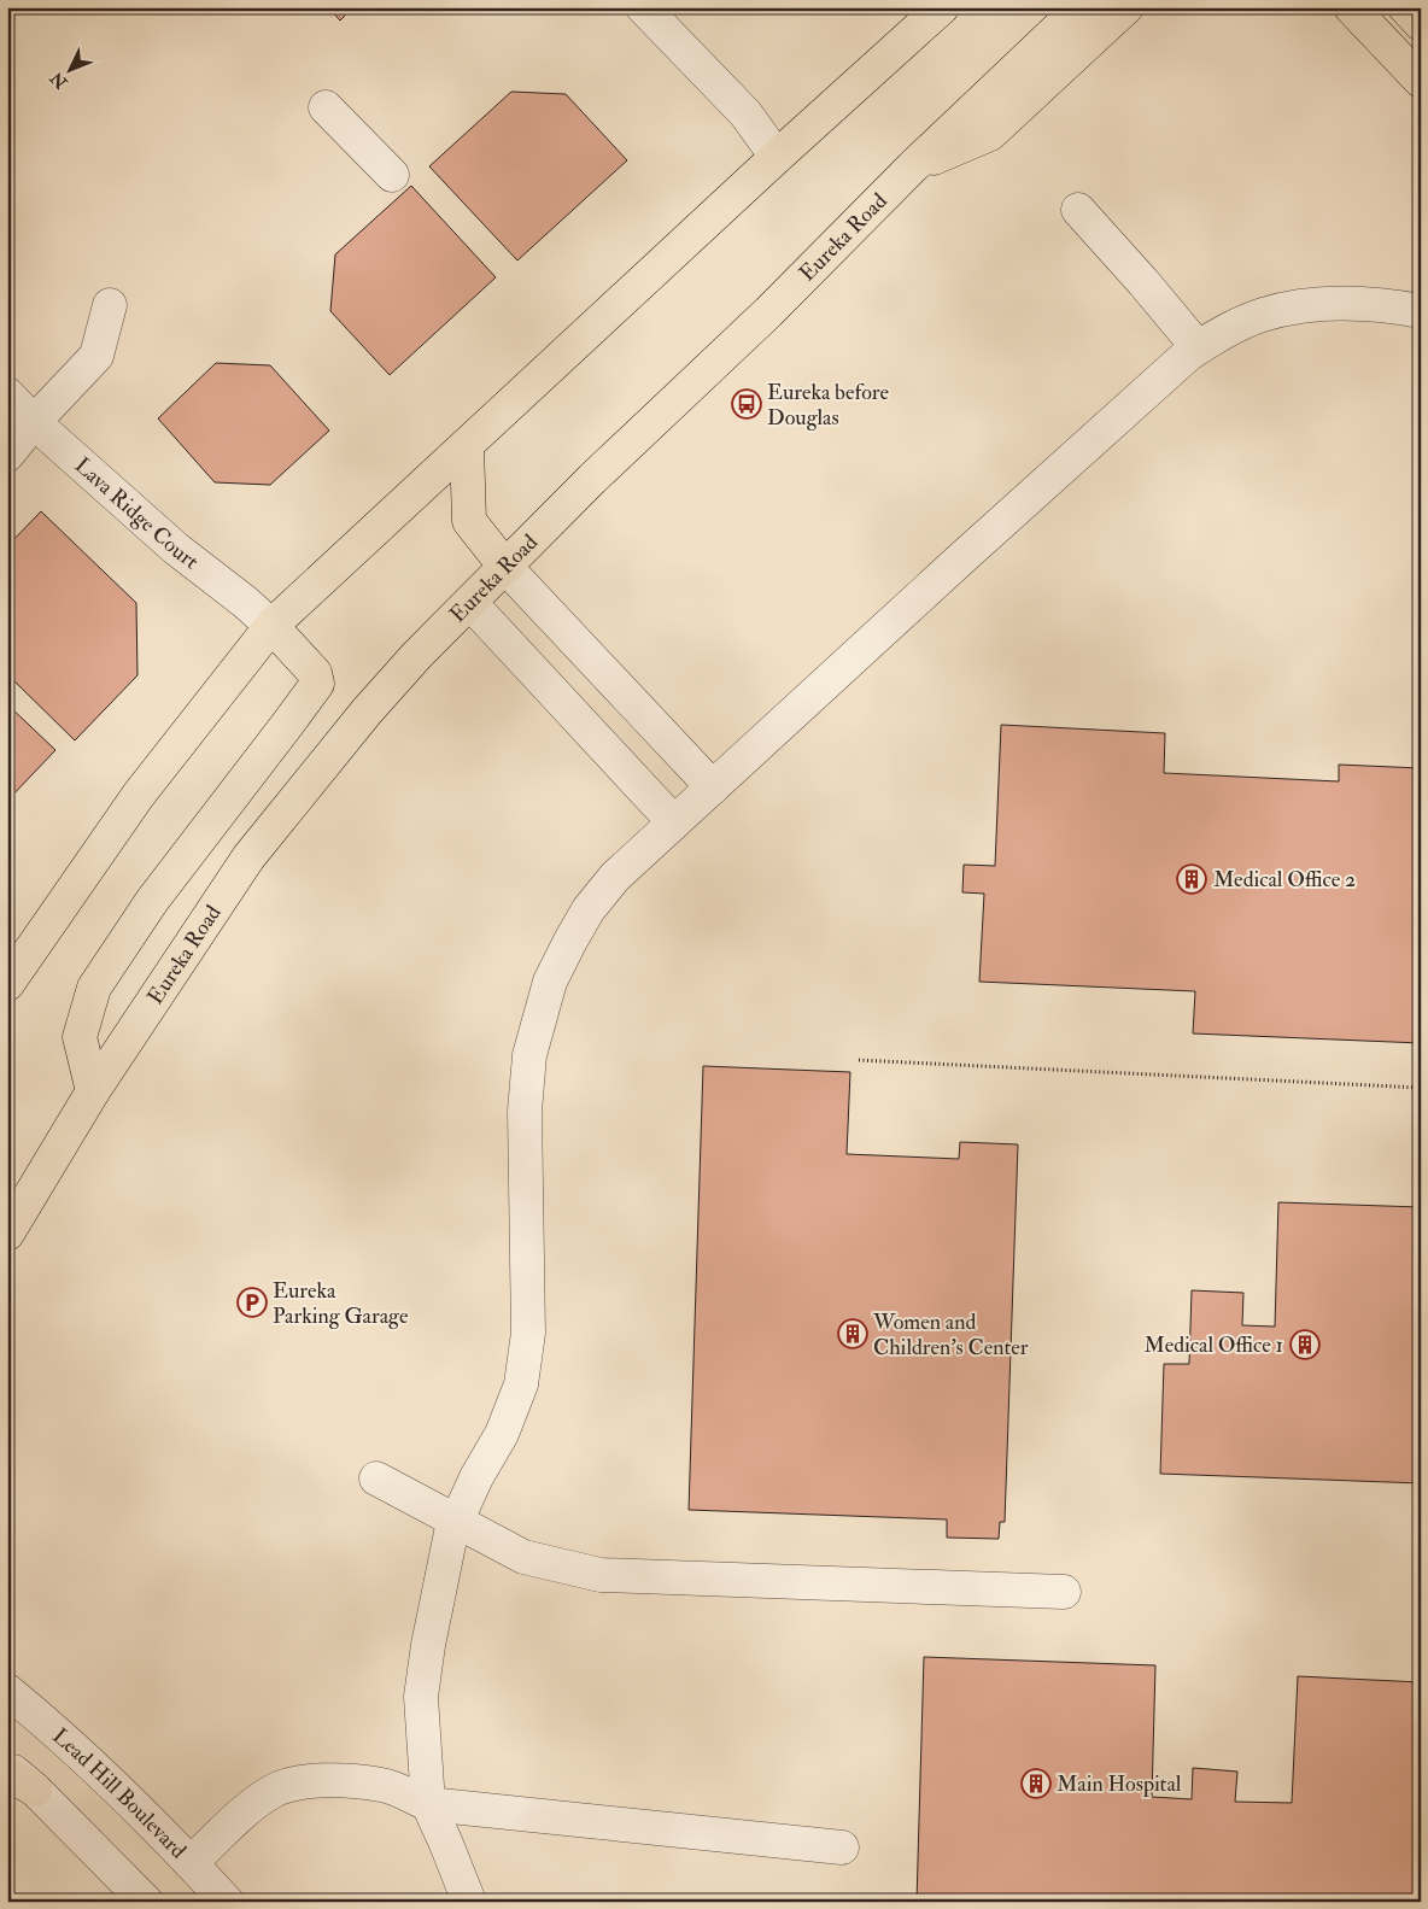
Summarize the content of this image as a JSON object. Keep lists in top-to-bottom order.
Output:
{
  "streets": {
    "main road": ["Eureka Road"],
    "street": ["Lava Ridge Court", "Lead Hill Boulevard"]
  },
  "places": {
    "bus stop": ["Eureka before Douglas"],
    "building": [
      "Medical Office 2",
      "Women and Children's Center",
      "Medical Office 1",
      "Main Hospital"
    ],
    "parking": ["Eureka Parking Garage"]
  },
  "north": "bottom left"
}
